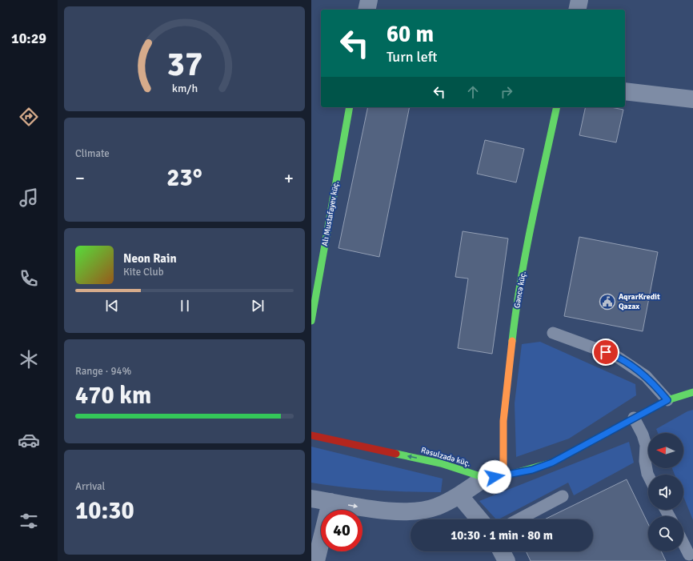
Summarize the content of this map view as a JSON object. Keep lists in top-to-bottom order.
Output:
{
  "streets": {
    "street": ["Alı Mustafayev küç.", "Gəncə küç.", "Rəsulzadə küç."]
  },
  "crossings": [
    ["Gəncə küç.", "Rəsulzadə küç."]
  ],
  "places": {
    "public building": ["AqrarKredit Qazax"]
  },
  "north": "left",
  "page": {
    "tabs": "10:29",
    "turn": ["60 m", "Turn left"],
    "tile": [
      "Climate",
      ["Range · 94%", "470 km"],
      ["Arrival", "10:30"]
    ],
    "heat": ["−", "23°", "+"],
    "song": ["Neon Rain", "Kite Club"],
    "limit": "40",
    "trip": "10:30 · 1 min · 80 m",
    "gauge": ["37", "km/h"]
  }
}
